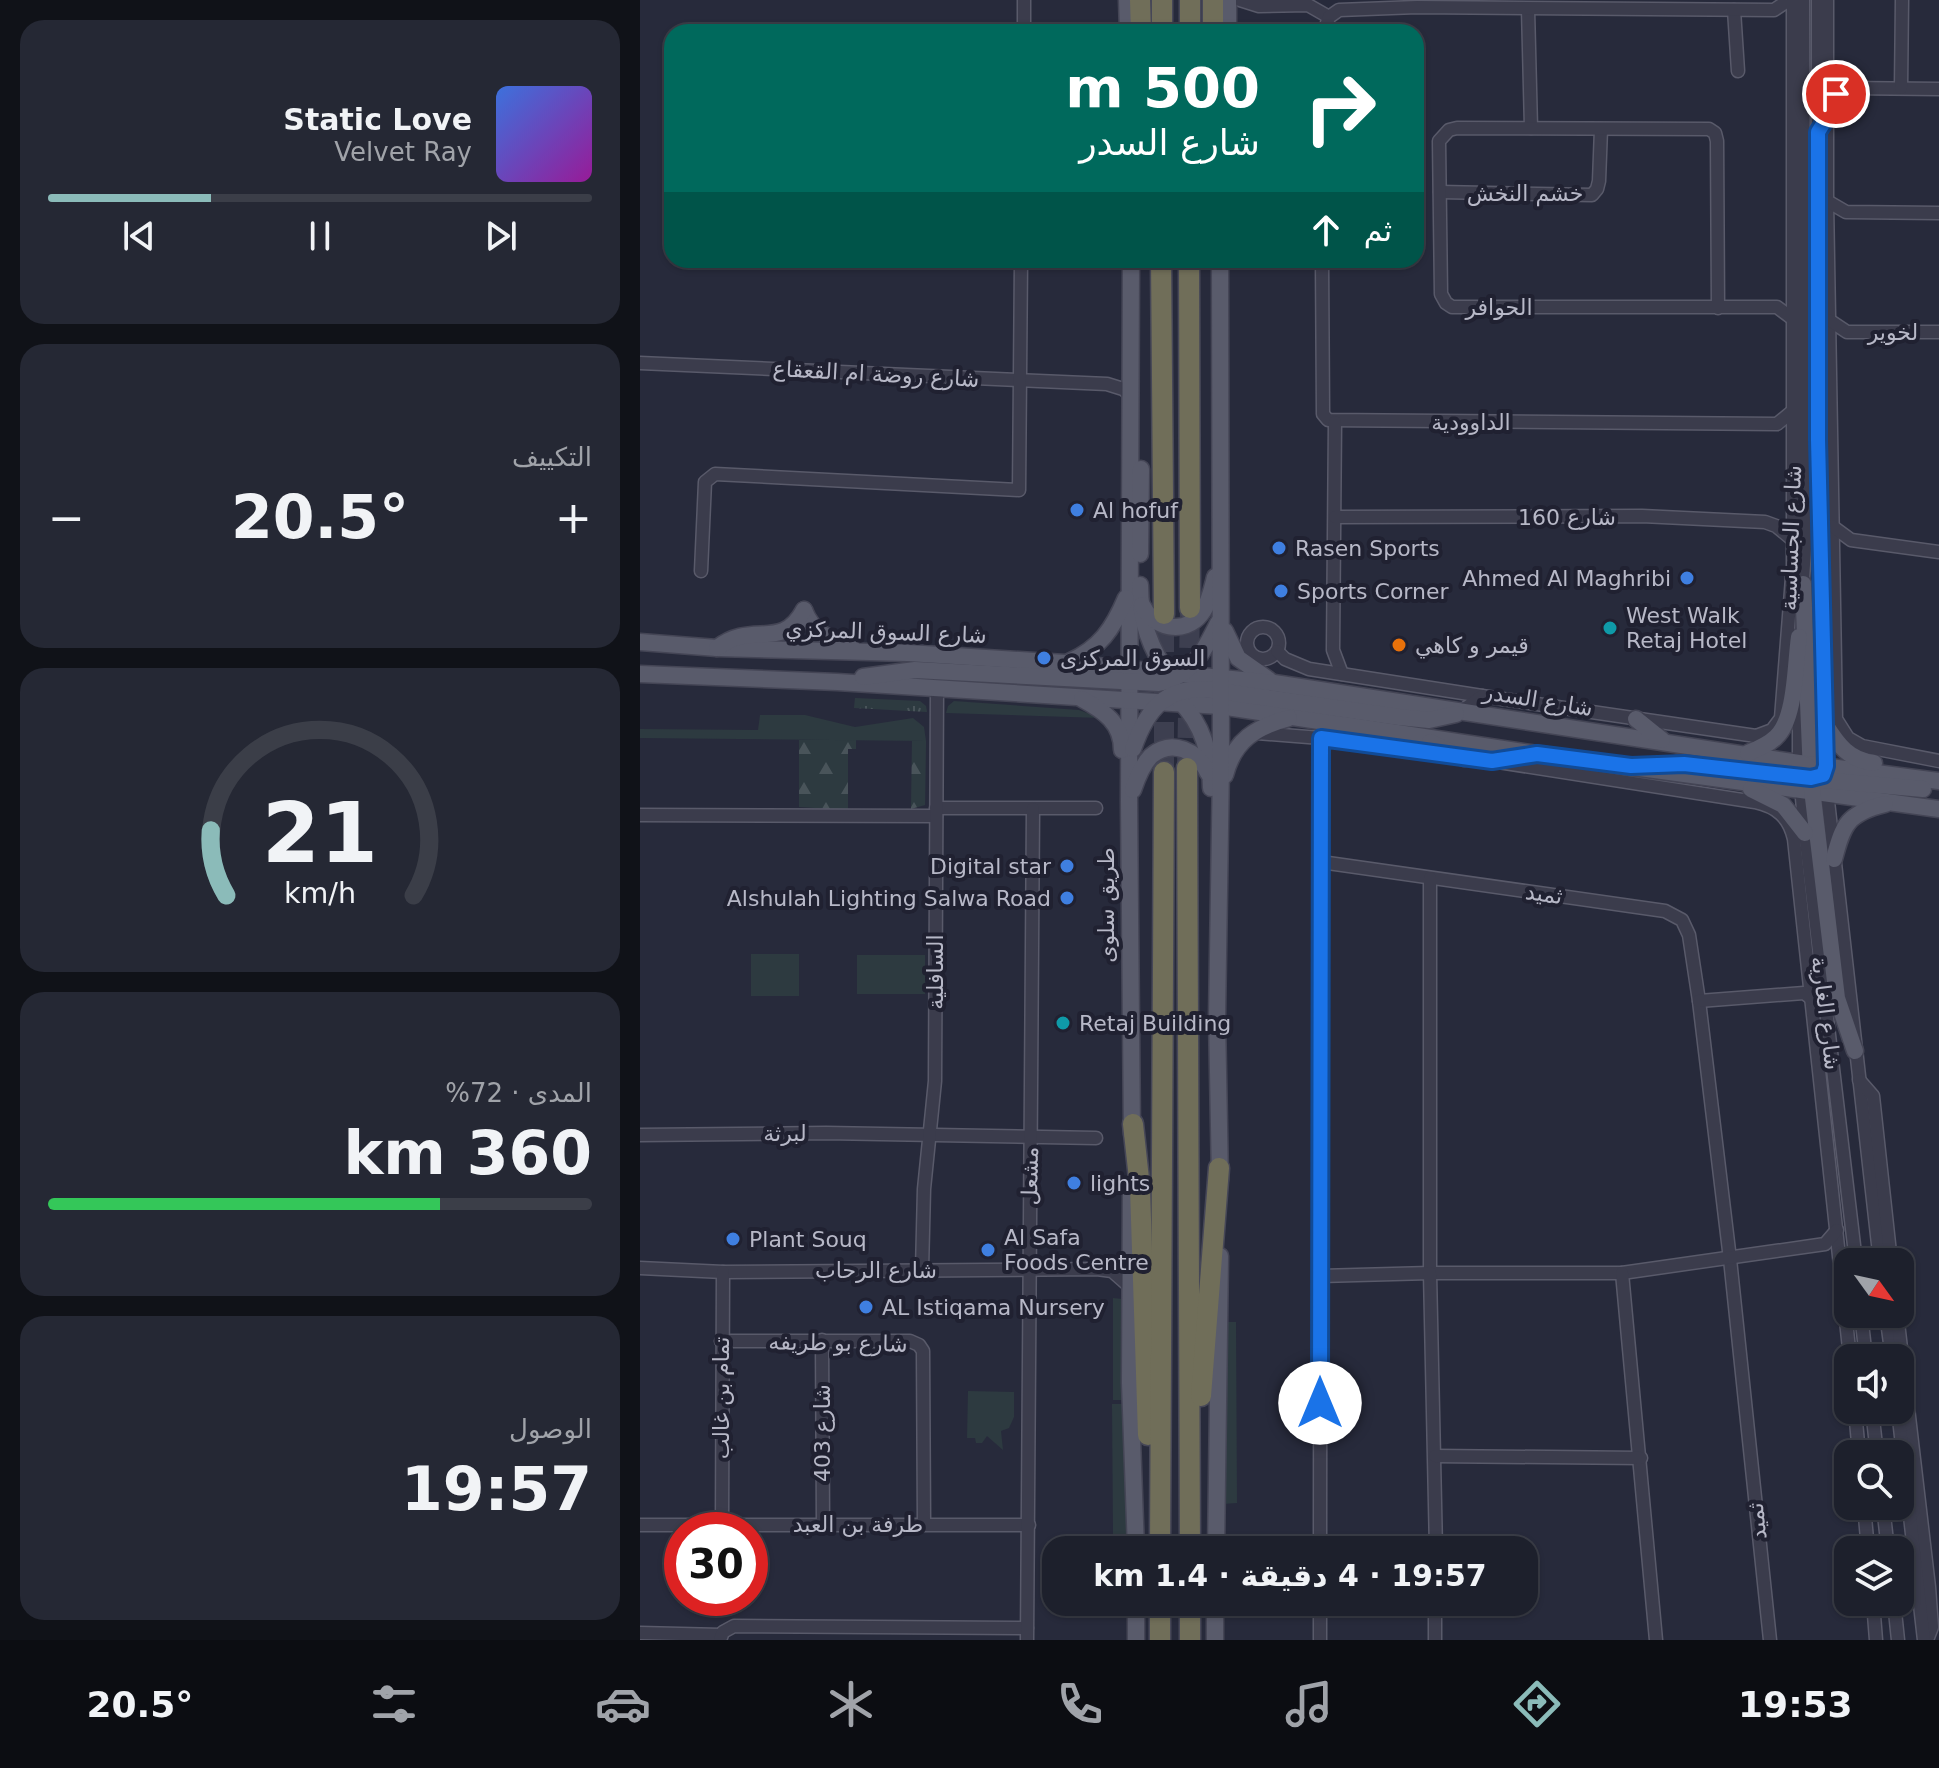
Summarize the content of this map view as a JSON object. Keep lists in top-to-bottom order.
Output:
{
  "streets": {
    "main road": ["شارع السوق المركزي", "شارع السدر", "طريق سلوى"],
    "street": [
      "خشم النخش",
      "الحوافر",
      "لخوير",
      "شارع روضة ام القعقاع",
      "الداوودية",
      "شارع 160",
      "شارع الجساسية",
      "ثميد",
      "السافلية",
      "شارع الغارية",
      "لبرثة",
      "مشعل",
      "شارع الرحاب",
      "شارع بو طريفه",
      "تمام بن غالب",
      "شارع 403",
      "طرفة بن العبد"
    ]
  },
  "crossings": [
    ["خشم النخش", "الحوافر"],
    ["لخوير", "شارع الجساسية"],
    ["شارع 160", "شارع الجساسية"],
    ["شارع الجساسية", "شارع السدر"],
    ["شارع الجساسية", "شارع الغارية"],
    ["شارع السوق المركزي", "شارع السدر"],
    ["شارع السوق المركزي", "طريق سلوى"],
    ["شارع السدر", "طريق سلوى"],
    ["شارع السدر", "شارع الغارية"],
    ["السافلية", "لبرثة"],
    ["لبرثة", "مشعل"],
    ["مشعل", "شارع الرحاب"],
    ["مشعل", "طرفة بن العبد"],
    ["شارع الرحاب", "تمام بن غالب"],
    ["شارع بو طريفه", "تمام بن غالب"],
    ["شارع بو طريفه", "شارع 403"],
    ["شارع بو طريفه", "طرفة بن العبد"],
    ["شارع 403", "طرفة بن العبد"]
  ],
  "places": [
    "Al hofuf",
    "Rasen Sports",
    "Ahmed Al Maghribi",
    "Sports Corner",
    "West Walk Retaj Hotel",
    "قيمر و كاهي",
    "السوق المركزى",
    "Digital star",
    "Alshulah Lighting Salwa Road",
    "Retaj Building",
    "lights",
    "Plant Souq",
    "Al Safa Foods Centre",
    "AL Istiqama Nursery"
  ],
  "north": "bottom right",
  "page": {
    "turn": ["500 m", "شارع السدر"],
    "song": ["Static Love", "Velvet Ray"],
    "then": "ثم",
    "tile": [
      "التكييف",
      ["المدى · 72%", "360 km"],
      ["الوصول", "19:57"]
    ],
    "heat": ["−", "20.5°", "+"],
    "limit": "30",
    "trip": "19:57 · 4 دقيقة · 1.4 km",
    "tabs": ["19:53", "20.5°"],
    "gauge": ["21", "km/h"]
  }
}
